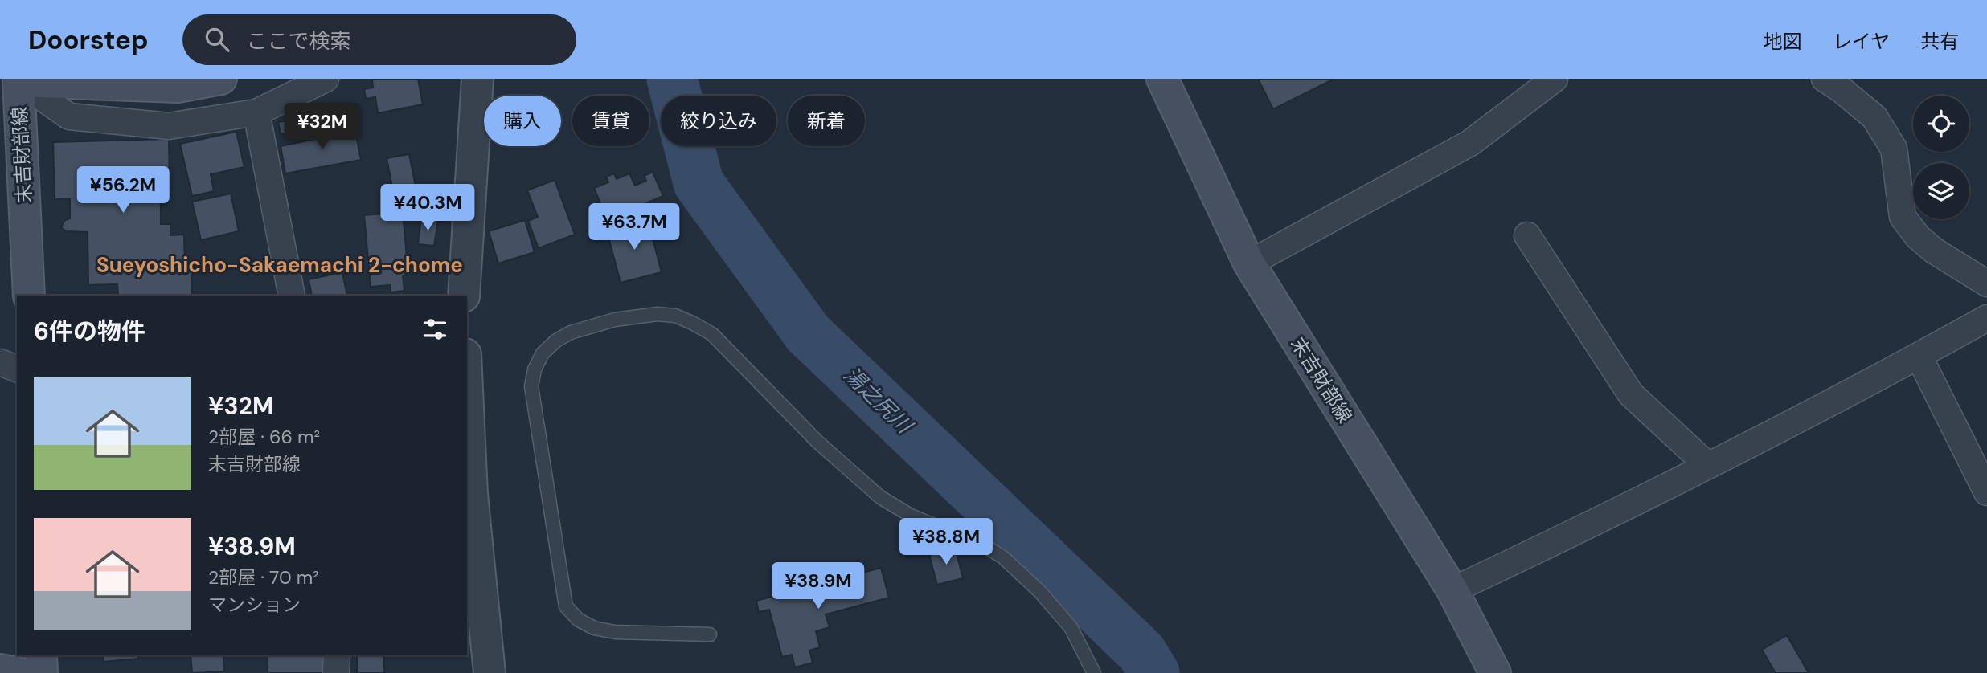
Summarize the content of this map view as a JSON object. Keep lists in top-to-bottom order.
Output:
{
  "streets": {
    "main road": ["末吉財部線"]
  },
  "districts": ["Sueyoshicho-Sakaemachi 2-chome"],
  "water": ["湯之尻川"],
  "page": {
    "header": "Doorstep",
    "search": "ここで検索",
    "nav": ["地図", "レイヤ", "共有"],
    "chip": [
      "購入",
      "賃貸",
      "絞り込み",
      "新着"
    ],
    "price": [
      "¥32M",
      "¥56.2M",
      "¥40.3M",
      "¥63.7M",
      "¥38.8M",
      "¥38.9M"
    ],
    "heading": "6件の物件",
    "list": [
      {
        "name": "¥32M",
        "note": "2部屋 · 66 m² · 末吉財部線"
      },
      {
        "name": "¥38.9M",
        "note": "2部屋 · 70 m² · マンション"
      }
    ]
  }
}
